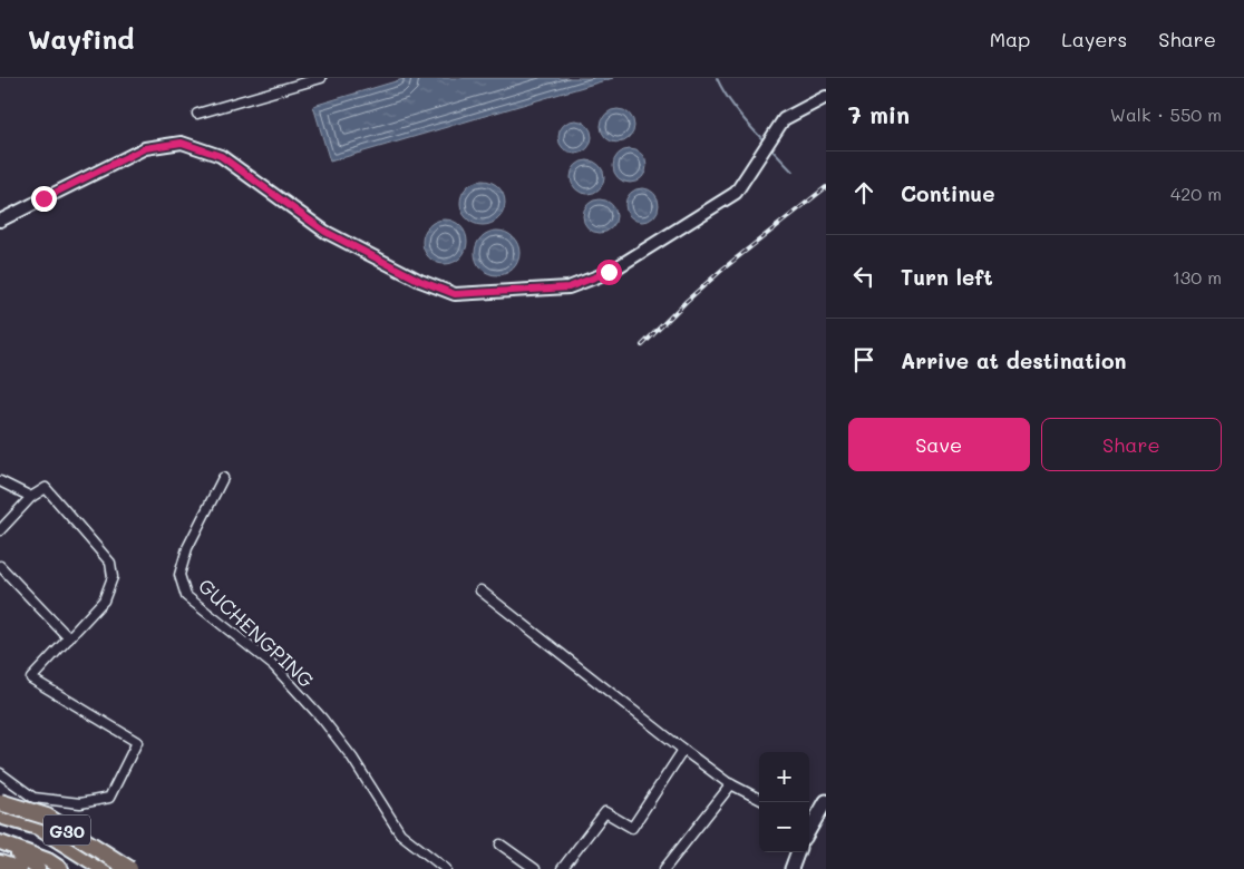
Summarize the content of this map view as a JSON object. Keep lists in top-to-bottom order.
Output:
{
  "streets": {
    "highway": ["G30"],
    "street": ["GUCHENGPING"]
  },
  "page": {
    "header": "Wayfind",
    "nav": ["Map", "Layers", "Share"],
    "heading": ["7 min", "Walk · 550 m"],
    "list": [
      ["Continue", "420 m"],
      ["Turn left", "130 m"],
      "Arrive at destination"
    ],
    "buttons": ["Save", "Share"],
    "map_buttons": ["+", "−"]
  }
}
